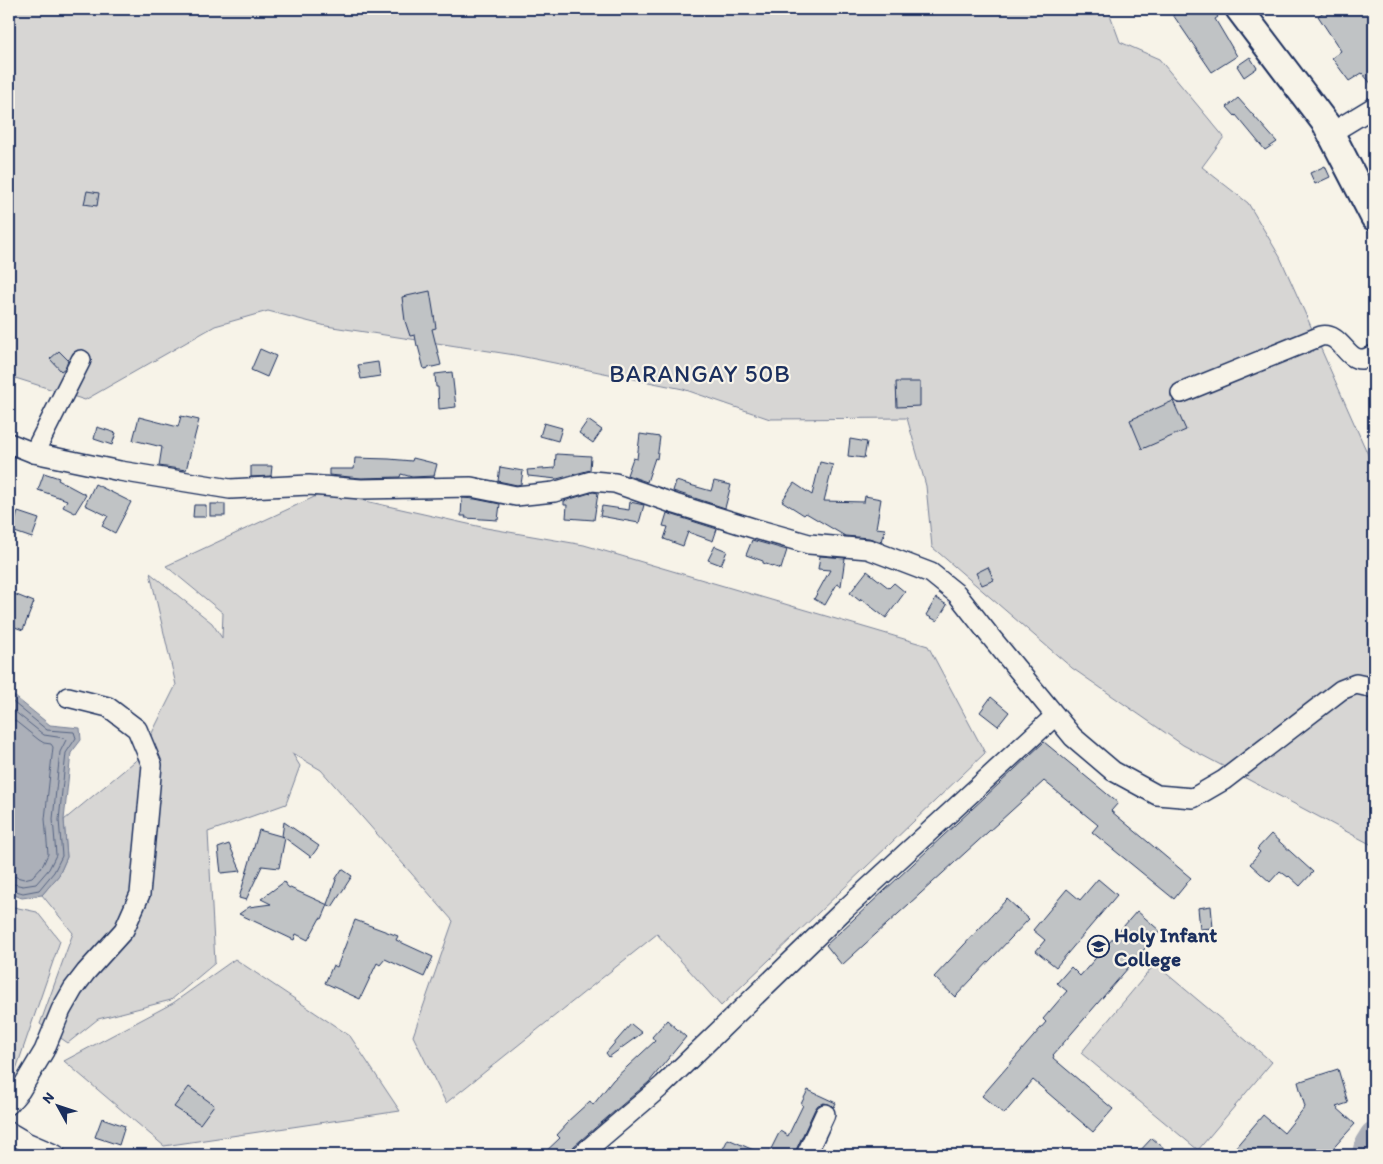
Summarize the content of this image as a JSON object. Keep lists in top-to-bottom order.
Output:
{
  "districts": ["BARANGAY 50B"],
  "places": {
    "school or university": ["Holy Infant College"]
  },
  "north": "top left"
}
